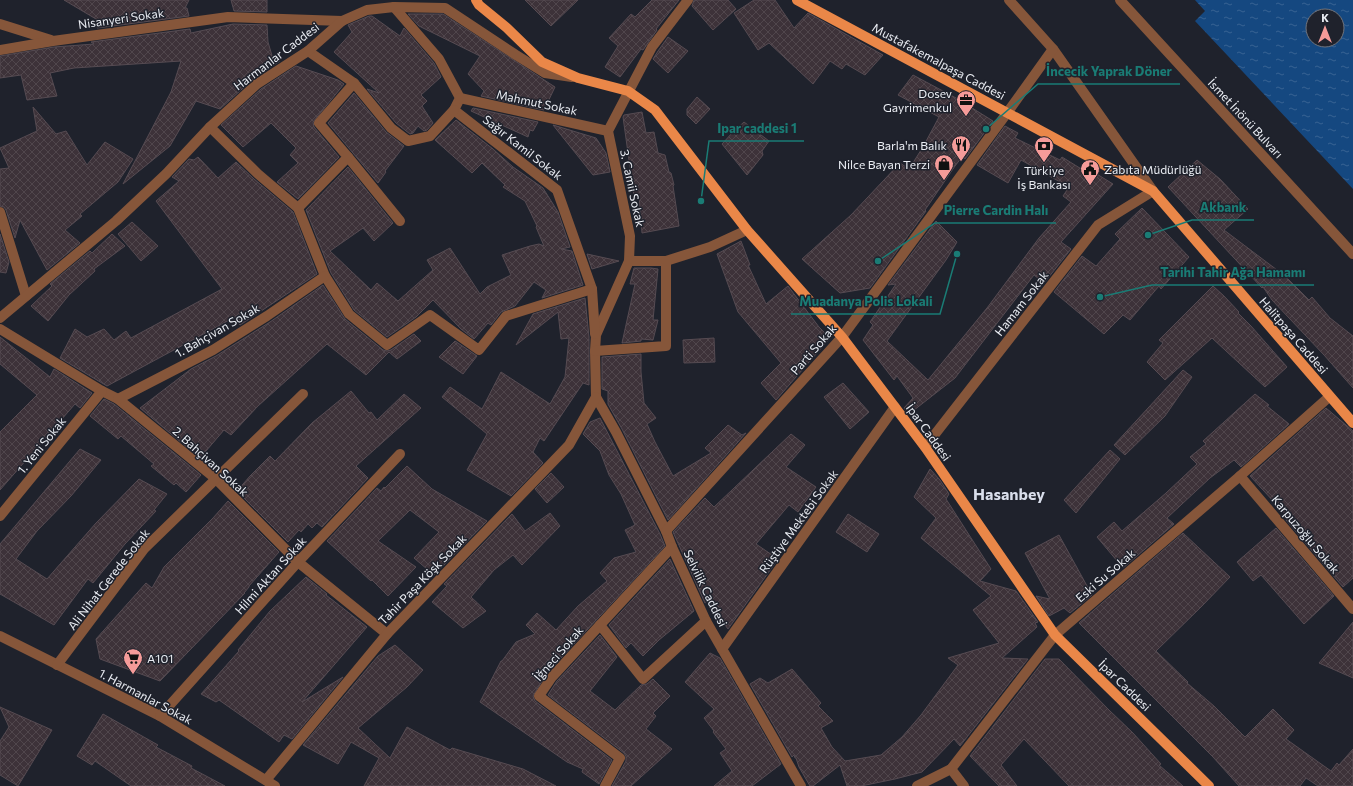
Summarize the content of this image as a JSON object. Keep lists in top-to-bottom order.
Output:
{
  "streets": {
    "main road": ["Mustafakemalpaşa Caddesi", "Halitpaşa Caddesi", "İpar Caddesi"],
    "street": [
      "Nisanyeri Sokak",
      "Harmanlar Caddesi",
      "Mahmut Sokak",
      "İsmet İnönü Bulvarı",
      "Sağır Kamil Sokak",
      "3. Camii Sokak",
      "Hamam Sokak",
      "1. Bahçivan Sokak",
      "Parti Sokak",
      "1. Yeni Sokak",
      "2. Bahçivan Sokak",
      "Rüştiye Mektebi Sokak",
      "Karpuzoğlu Sokak",
      "Hilmi Aktan Sokak",
      "Eski Su Sokak",
      "Ali Nihat Gerede Sokak",
      "Tahir Paşa Köşk Sokak",
      "Selvilik Caddesi",
      "İğneci Sokak",
      "1. Harmanlar Sokak"
    ]
  },
  "crossings": [
    ["Nisanyeri Sokak", "Harmanlar Caddesi"],
    ["Mustafakemalpaşa Caddesi", "Hamam Sokak"],
    ["Mustafakemalpaşa Caddesi", "Halitpaşa Caddesi"],
    ["Mustafakemalpaşa Caddesi", "Parti Sokak"],
    ["Mahmut Sokak", "3. Camii Sokak"],
    ["Sağır Kamil Sokak", "3. Camii Sokak"],
    ["3. Camii Sokak", "Tahir Paşa Köşk Sokak"],
    ["3. Camii Sokak", "Selvilik Caddesi"],
    ["Hamam Sokak", "Halitpaşa Caddesi"],
    ["Hamam Sokak", "İpar Caddesi"],
    ["1. Bahçivan Sokak", "2. Bahçivan Sokak"],
    ["Halitpaşa Caddesi", "Eski Su Sokak"],
    ["Parti Sokak", "İpar Caddesi"],
    ["Parti Sokak", "Selvilik Caddesi"],
    ["İpar Caddesi", "Rüştiye Mektebi Sokak"],
    ["İpar Caddesi", "Eski Su Sokak"],
    ["1. Yeni Sokak", "2. Bahçivan Sokak"],
    ["2. Bahçivan Sokak", "Hilmi Aktan Sokak"],
    ["2. Bahçivan Sokak", "Ali Nihat Gerede Sokak"],
    ["2. Bahçivan Sokak", "Tahir Paşa Köşk Sokak"],
    ["Rüştiye Mektebi Sokak", "Selvilik Caddesi"],
    ["Karpuzoğlu Sokak", "Eski Su Sokak"],
    ["Hilmi Aktan Sokak", "1. Harmanlar Sokak"],
    ["Ali Nihat Gerede Sokak", "1. Harmanlar Sokak"],
    ["Tahir Paşa Köşk Sokak", "Selvilik Caddesi"],
    ["Tahir Paşa Köşk Sokak", "1. Harmanlar Sokak"],
    ["Selvilik Caddesi", "İğneci Sokak"]
  ],
  "districts": ["Hasanbey"],
  "places": {
    "office": ["Dosev Gayrimenkul"],
    "other": [
      "İncecik Yaprak Döner",
      "Ipar caddesi 1",
      "Akbank",
      "Muadanya Polis Lokali",
      "Pierre Cardin Halı",
      "Tarihi Tahir Ağa Hamamı"
    ],
    "restaurant": ["Barla'm Balık"],
    "bank": ["Türkiye İş Bankası"],
    "shop": ["Nilce Bayan Terzi"],
    "public building": ["Zabıta Müdürlüğü"],
    "supermarket": ["A101"]
  },
  "north": "top"
}
